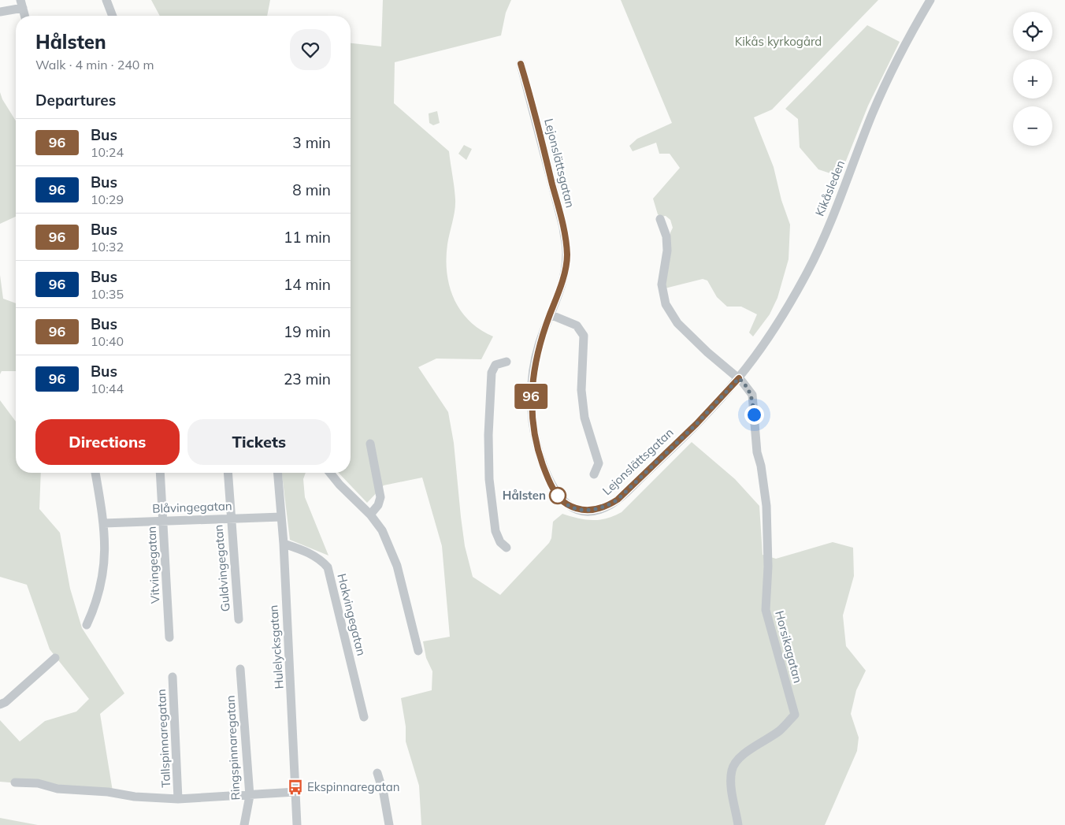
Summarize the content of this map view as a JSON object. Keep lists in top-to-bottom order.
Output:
{
  "streets": {
    "street": [
      "Lejonslättsgatan",
      "Kikåsleden",
      "Blåvingegatan",
      "Vitvingegatan",
      "Guldvingegatan",
      "Hakvingegatan",
      "Hulelycksgatan",
      "Horsikagatan",
      "Tallspinnaregatan",
      "Ringspinnaregatan"
    ]
  },
  "crossings": [
    ["Lejonslättsgatan", "Kikåsleden"],
    ["Lejonslättsgatan", "Horsikagatan"],
    ["Kikåsleden", "Horsikagatan"],
    ["Blåvingegatan", "Vitvingegatan"],
    ["Blåvingegatan", "Guldvingegatan"],
    ["Blåvingegatan", "Hulelycksgatan"],
    ["Hakvingegatan", "Hulelycksgatan"]
  ],
  "parks": ["Kikås kyrkogård"],
  "places": {
    "other": ["Hålsten"],
    "bus stop": ["Ekspinnaregatan"]
  },
  "lines": ["bus line 96"],
  "page": {
    "on_map": "96",
    "map_buttons": ["+", "−"],
    "heading": [
      ["Hålsten", "Walk · 4 min · 240 m"],
      "Departures"
    ],
    "list": [
      {
        "mark": "96",
        "name": "Bus",
        "note": "10:24",
        "value": "3 min"
      },
      {
        "mark": "96",
        "name": "Bus",
        "note": "10:29",
        "value": "8 min"
      },
      {
        "mark": "96",
        "name": "Bus",
        "note": "10:32",
        "value": "11 min"
      },
      {
        "mark": "96",
        "name": "Bus",
        "note": "10:35",
        "value": "14 min"
      },
      {
        "mark": "96",
        "name": "Bus",
        "note": "10:40",
        "value": "19 min"
      },
      {
        "mark": "96",
        "name": "Bus",
        "note": "10:44",
        "value": "23 min"
      }
    ],
    "buttons": ["Directions", "Tickets"]
  }
}
